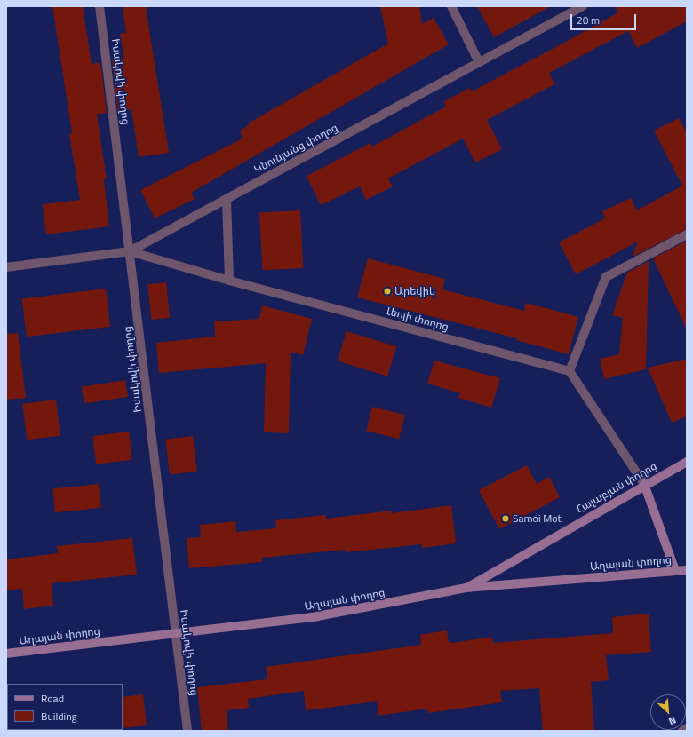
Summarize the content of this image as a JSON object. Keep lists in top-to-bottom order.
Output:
{
  "streets": {
    "main road": ["Հալաբյան փողոց", "Աղայան փողոց"],
    "street": ["Իսակովի փողոց", "Կնունյանց փողոց", "Լեոյի փողոց"]
  },
  "crossings": [
    ["Իսակովի փողոց", "Կնունյանց փողոց"],
    ["Իսակովի փողոց", "Լեոյի փողոց"],
    ["Իսակովի փողոց", "Աղայան փողոց"],
    ["Կնունյանց փողոց", "Լեոյի փողոց"],
    ["Հալաբյան փողոց", "Աղայան փողոց"]
  ],
  "places": ["Արեվիկ", "Samoi Mot"],
  "legend": ["Road", "Building"],
  "scale_bar": "20 m",
  "north": "bottom right"
}
